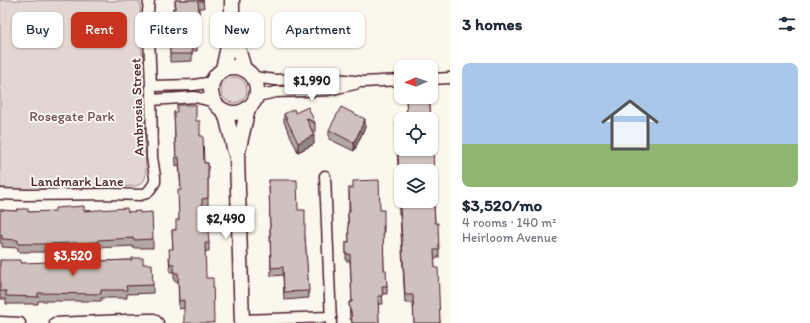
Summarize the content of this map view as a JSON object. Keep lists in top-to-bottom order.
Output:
{
  "streets": {
    "street": ["Ambrosia Street", "Landmark Lane"]
  },
  "crossings": [
    ["Ambrosia Street", "Landmark Lane"]
  ],
  "parks": ["Rosegate Park"],
  "north": "left",
  "page": {
    "heading": "3 homes",
    "chip": [
      "Buy",
      "Rent",
      "Filters",
      "New",
      "Apartment"
    ],
    "list": [
      {
        "name": "$3,520/mo",
        "note": "4 rooms · 140 m² · Heirloom Avenue"
      }
    ],
    "price": ["$1,990", "$2,490", "$3,520"]
  }
}
